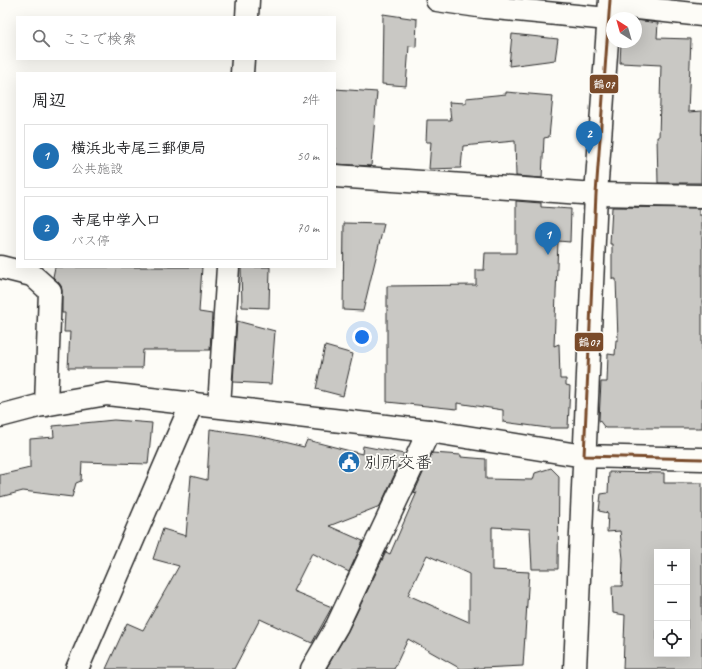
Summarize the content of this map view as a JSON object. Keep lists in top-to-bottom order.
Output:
{
  "places": {
    "public building": ["別所交番"]
  },
  "lines": ["transit line 鶴07"],
  "north": "top left",
  "page": {
    "search": "ここで検索",
    "heading": ["周辺", "2件"],
    "pins": ["2", "1"],
    "list": [
      {
        "mark": "1",
        "name": "横浜北寺尾三郵便局",
        "note": "公共施設",
        "value": "50 m"
      },
      {
        "mark": "2",
        "name": "寺尾中学入口",
        "note": "バス停",
        "value": "70 m"
      }
    ],
    "map_buttons": ["+", "−"]
  }
}
